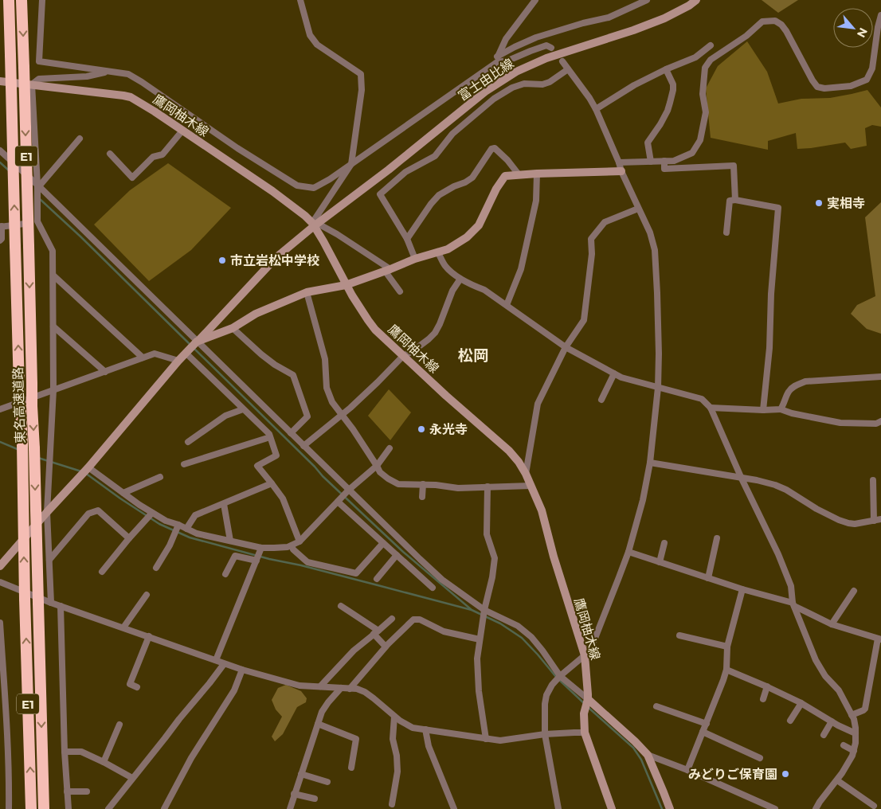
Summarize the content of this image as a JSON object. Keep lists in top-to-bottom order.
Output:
{
  "streets": {
    "highway": ["E1", "東名高速道路"],
    "main road": ["富士由比線", "鷹岡柚木線"]
  },
  "crossings": [
    ["富士由比線", "鷹岡柚木線"]
  ],
  "districts": ["松岡"],
  "places": [
    "実相寺",
    "市立岩松中学校",
    "永光寺",
    "みどりご保育園"
  ],
  "north": "bottom right"
}
